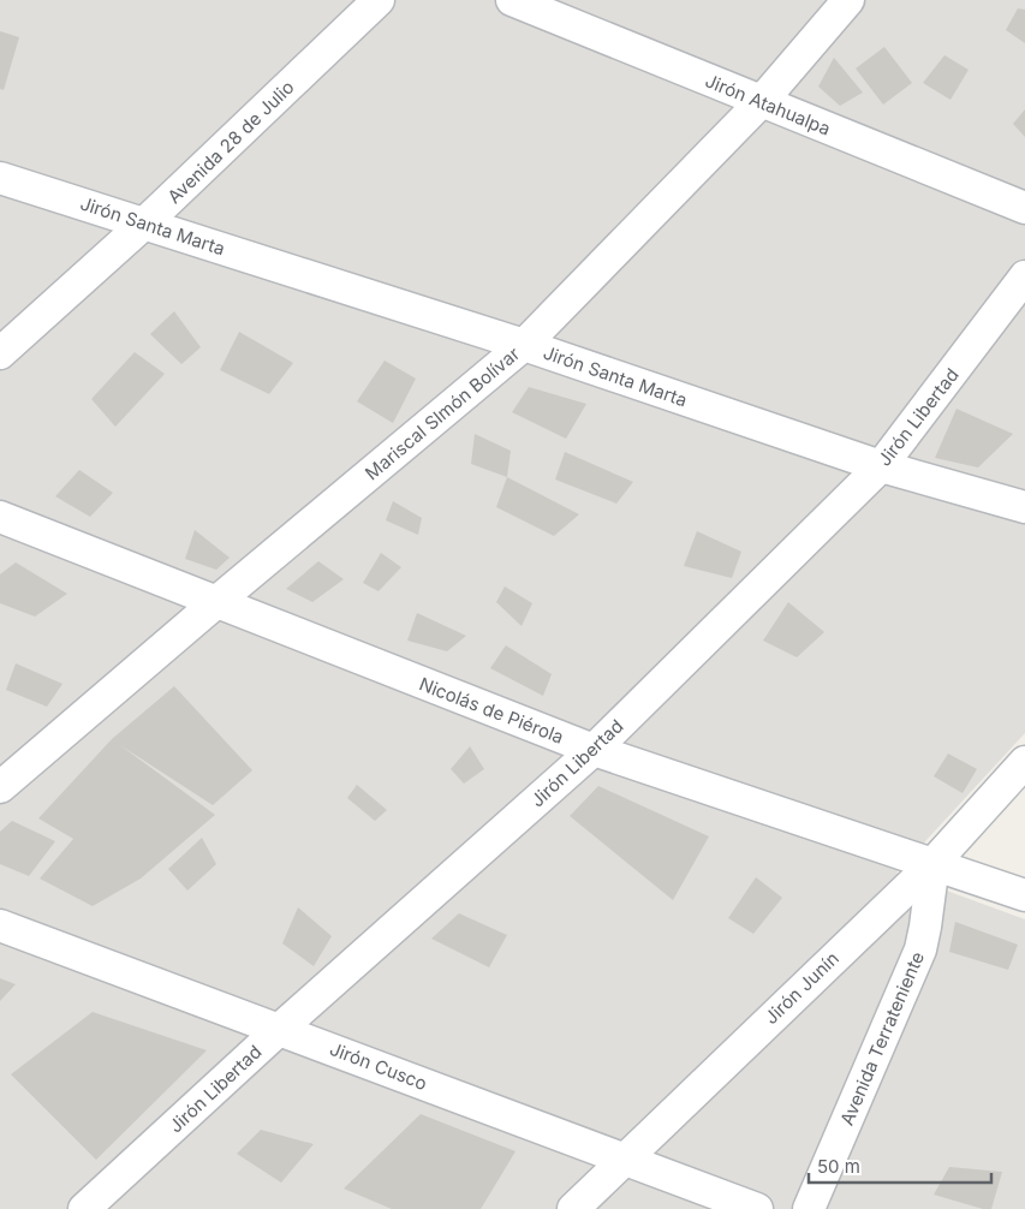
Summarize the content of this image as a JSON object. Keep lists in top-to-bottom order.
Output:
{
  "streets": {
    "street": [
      "Jirón Atahualpa",
      "Avenida 28 de Julio",
      "Jirón Santa Marta",
      "Mariscal SImón Bolívar",
      "Jirón Libertad",
      "Nicolás de Piérola",
      "Jirón Junín",
      "Avenida Terrateniente",
      "Jirón Cusco"
    ]
  },
  "crossings": [
    ["Jirón Atahualpa", "Mariscal SImón Bolívar"],
    ["Avenida 28 de Julio", "Jirón Santa Marta"],
    ["Jirón Santa Marta", "Mariscal SImón Bolívar"],
    ["Jirón Santa Marta", "Jirón Libertad"],
    ["Mariscal SImón Bolívar", "Nicolás de Piérola"],
    ["Jirón Libertad", "Nicolás de Piérola"],
    ["Jirón Libertad", "Jirón Cusco"],
    ["Nicolás de Piérola", "Jirón Junín"],
    ["Nicolás de Piérola", "Avenida Terrateniente"],
    ["Jirón Junín", "Avenida Terrateniente"],
    ["Jirón Junín", "Jirón Cusco"]
  ],
  "scale_bar": "50 m"
}
